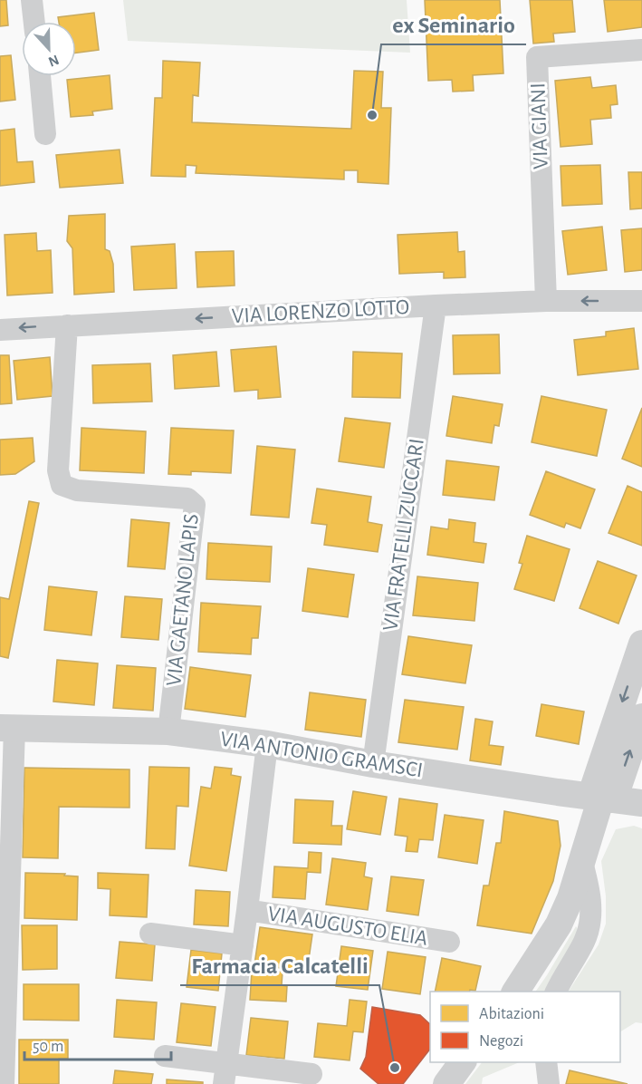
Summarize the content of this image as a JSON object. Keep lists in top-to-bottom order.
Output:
{
  "streets": {
    "street": [
      "VIA GIANI",
      "VIA LORENZO LOTTO",
      "VIA FRATELLI ZUCCARI",
      "VIA GAETANO LAPIS",
      "VIA ANTONIO GRAMSCI",
      "VIA AUGUSTO ELIA"
    ]
  },
  "crossings": [
    ["VIA GIANI", "VIA LORENZO LOTTO"],
    ["VIA LORENZO LOTTO", "VIA FRATELLI ZUCCARI"],
    ["VIA LORENZO LOTTO", "VIA GAETANO LAPIS"],
    ["VIA FRATELLI ZUCCARI", "VIA ANTONIO GRAMSCI"],
    ["VIA GAETANO LAPIS", "VIA ANTONIO GRAMSCI"],
    ["VIA ANTONIO GRAMSCI", "VIA AUGUSTO ELIA"]
  ],
  "one_way": ["VIA LORENZO LOTTO"],
  "places": ["ex Seminario", "Farmacia Calcatelli"],
  "legend": ["Abitazioni", "Negozi"],
  "scale_bar": "50 m",
  "north": "bottom"
}
